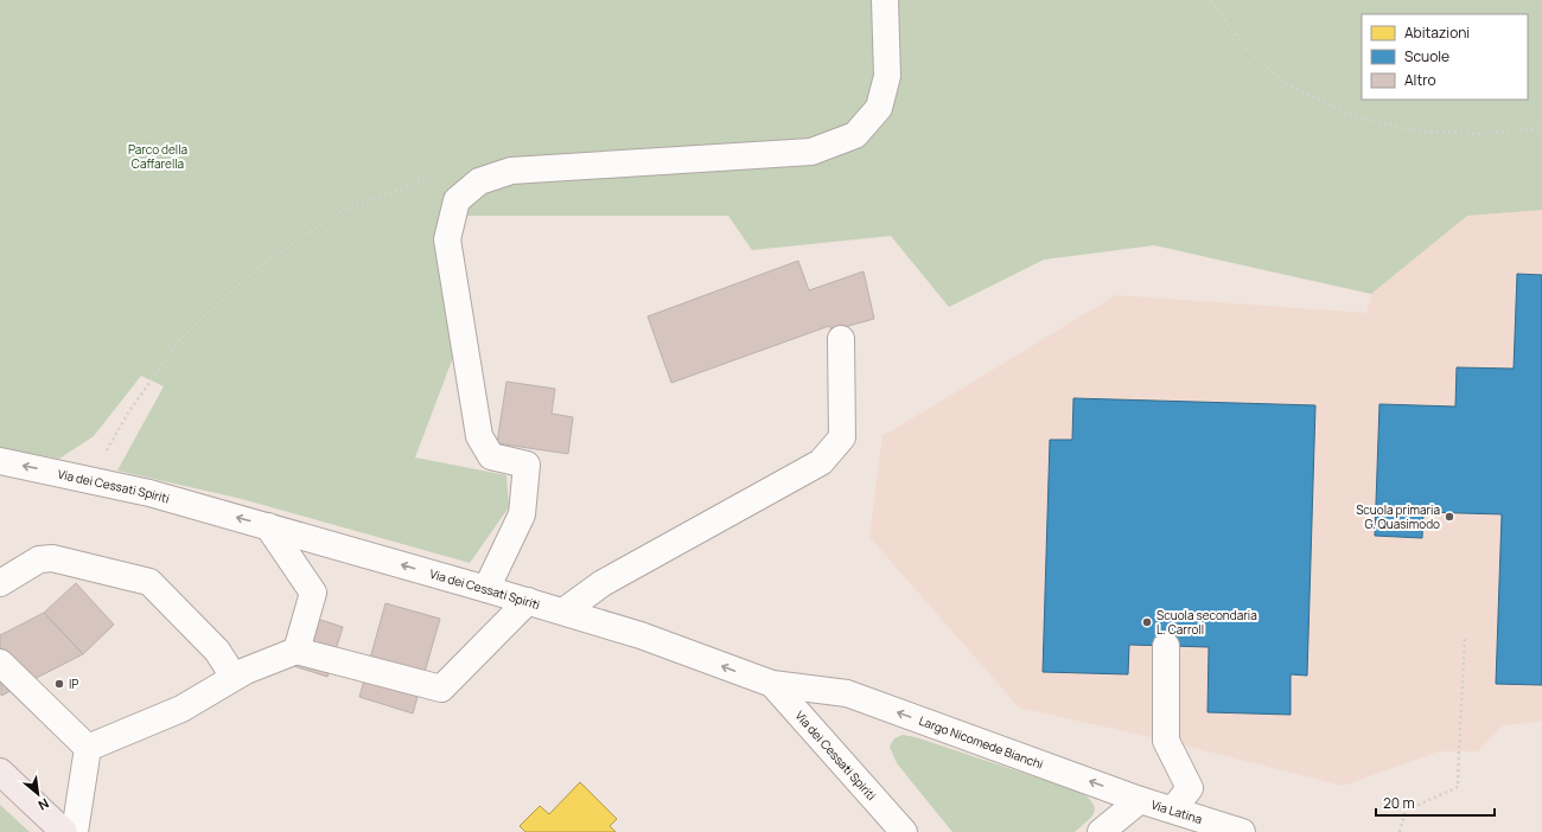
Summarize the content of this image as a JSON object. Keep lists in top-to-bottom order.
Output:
{
  "streets": {
    "street": ["Via dei Cessati Spiriti", "Largo Nicomede Bianchi", "Via Latina"]
  },
  "crossings": [
    ["Via dei Cessati Spiriti", "Largo Nicomede Bianchi"],
    ["Largo Nicomede Bianchi", "Via Latina"]
  ],
  "one_way": ["Via dei Cessati Spiriti", "Largo Nicomede Bianchi"],
  "parks": ["Parco della Caffarella"],
  "places": ["Scuola primaria G. Quasimodo", "Scuola secondaria L. Carroll", "IP"],
  "legend": ["Abitazioni", "Scuole", "Altro"],
  "scale_bar": "20 m",
  "north": "bottom right"
}
